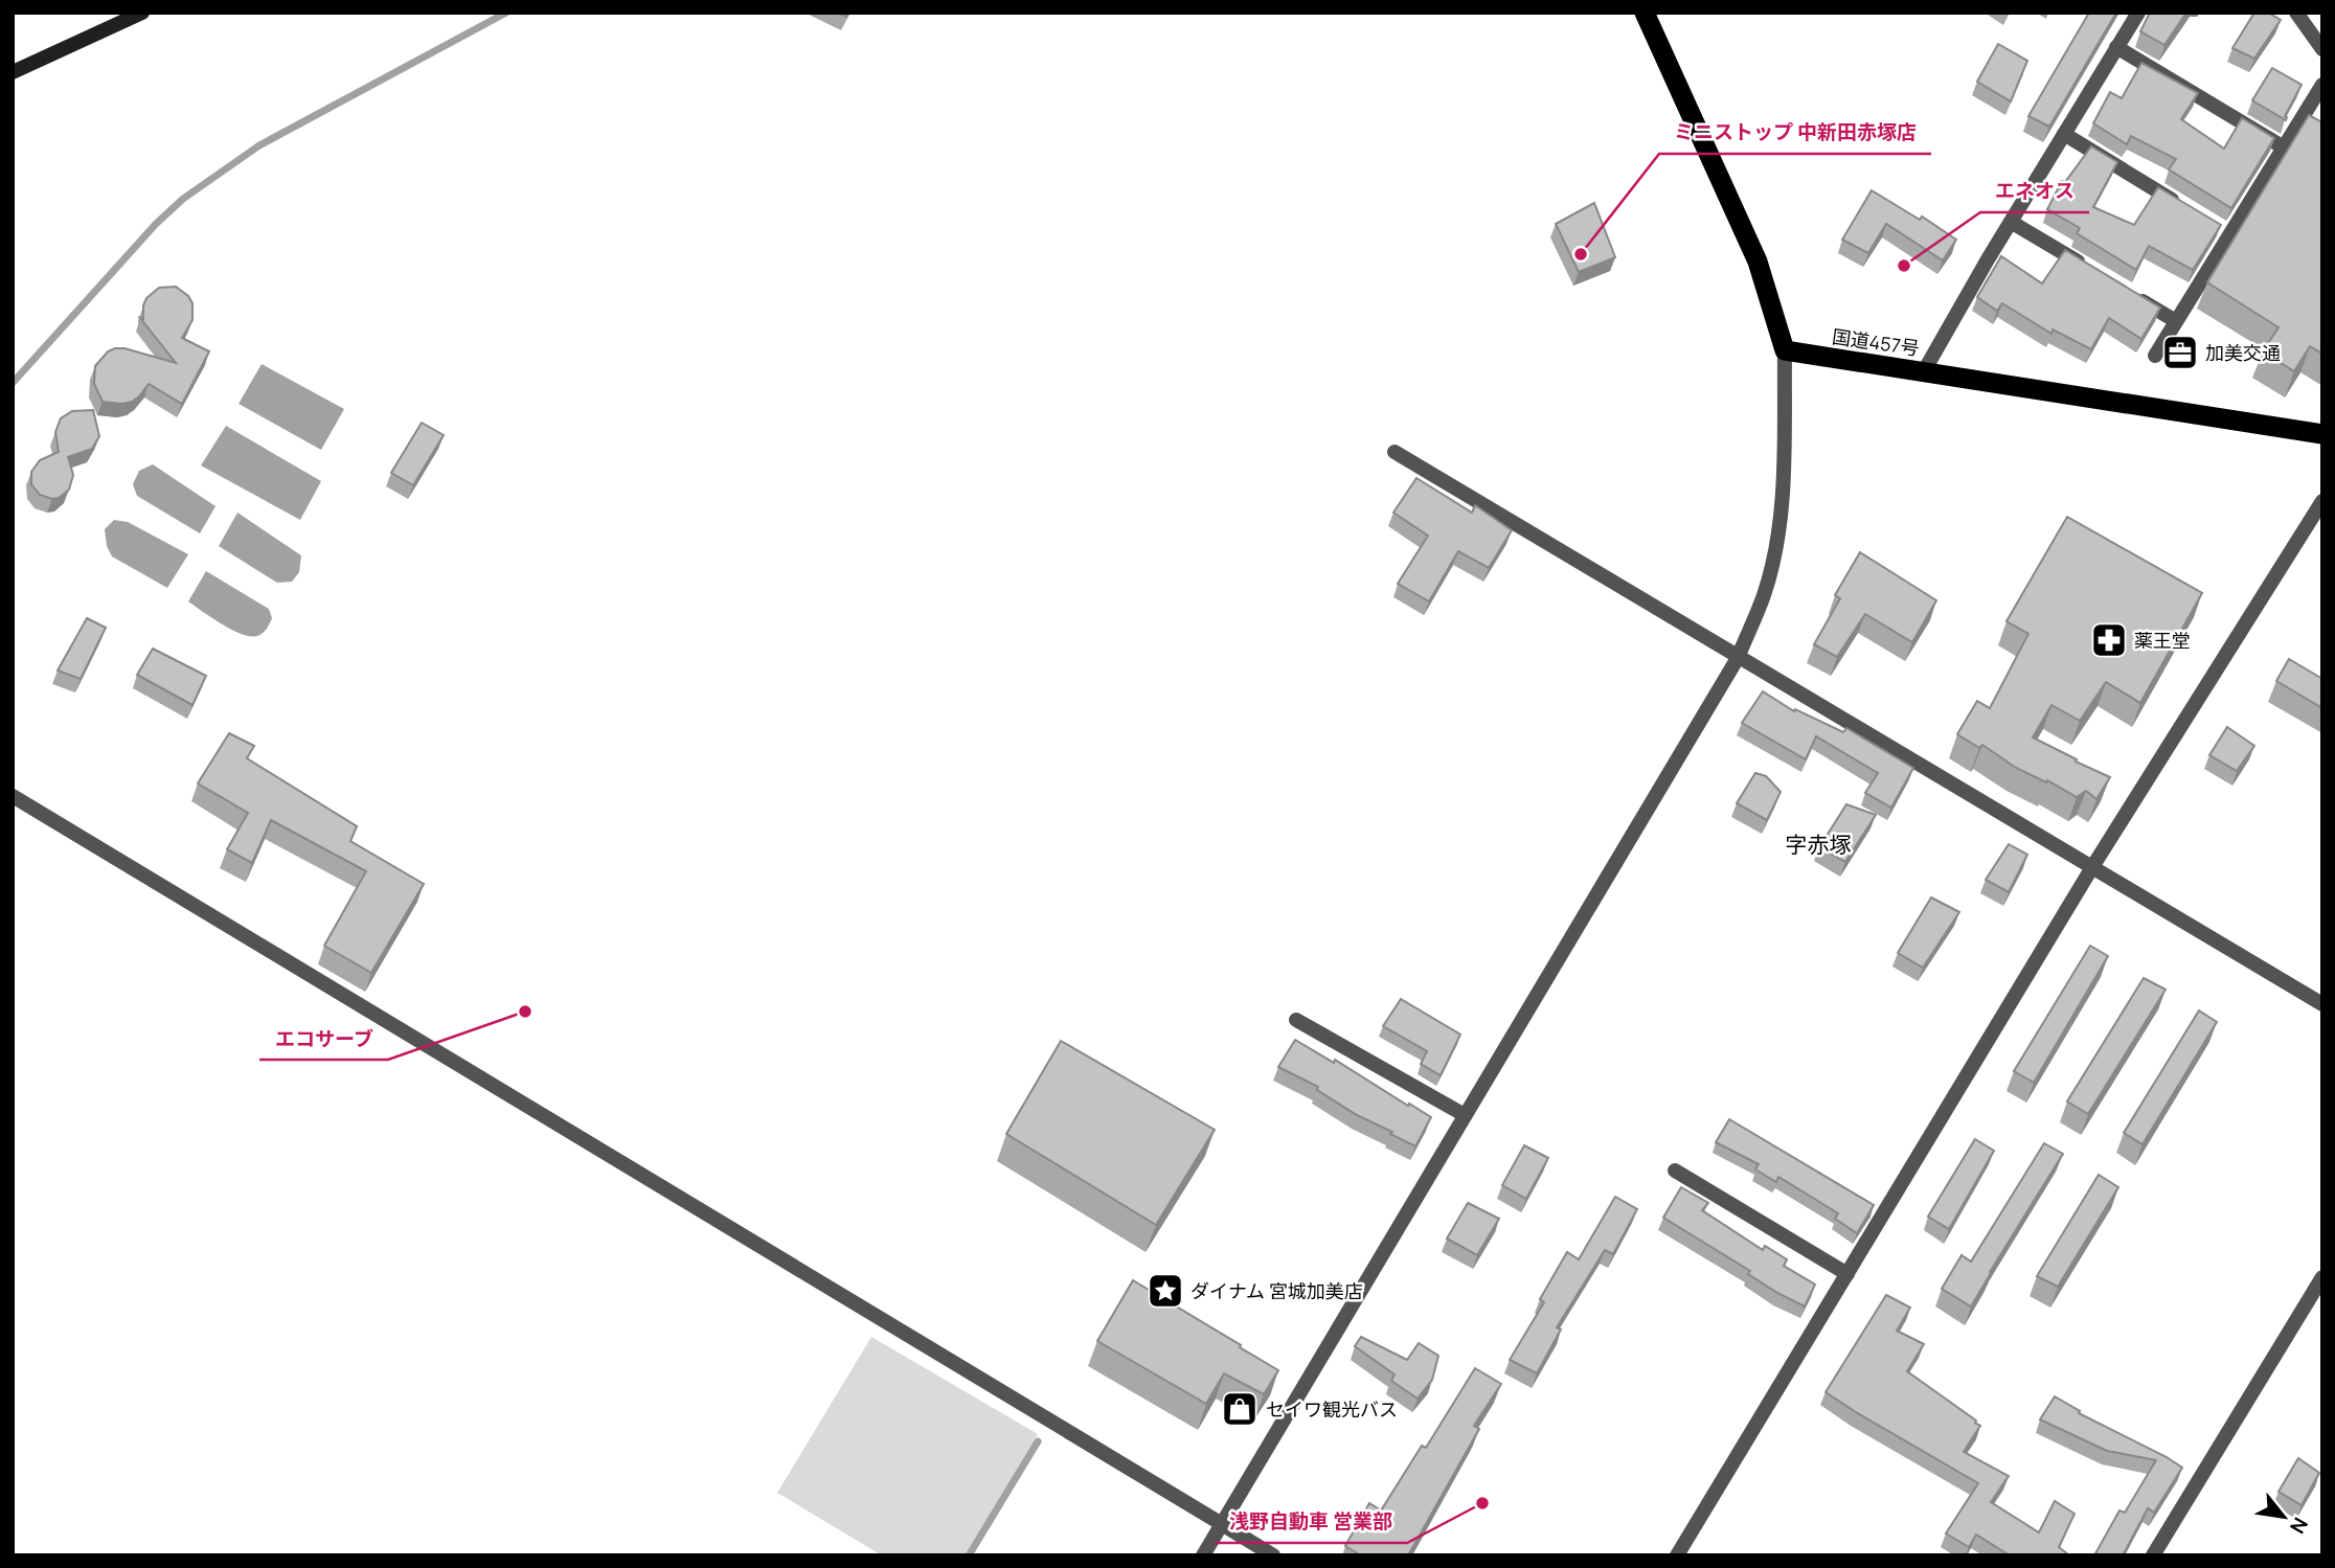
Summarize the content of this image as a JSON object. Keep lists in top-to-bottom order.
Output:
{
  "streets": {
    "highway": ["国道457号"]
  },
  "districts": ["字赤塚"],
  "places": {
    "other": [
      "ミニストップ 中新田赤塚店",
      "エネオス",
      "エコサーブ",
      "浅野自動車 営業部"
    ],
    "office": ["加美交通"],
    "pharmacy": ["薬王堂"],
    "place": ["ダイナム 宮城加美店"],
    "shop": ["セイワ観光バス"]
  },
  "north": "bottom right"
}
